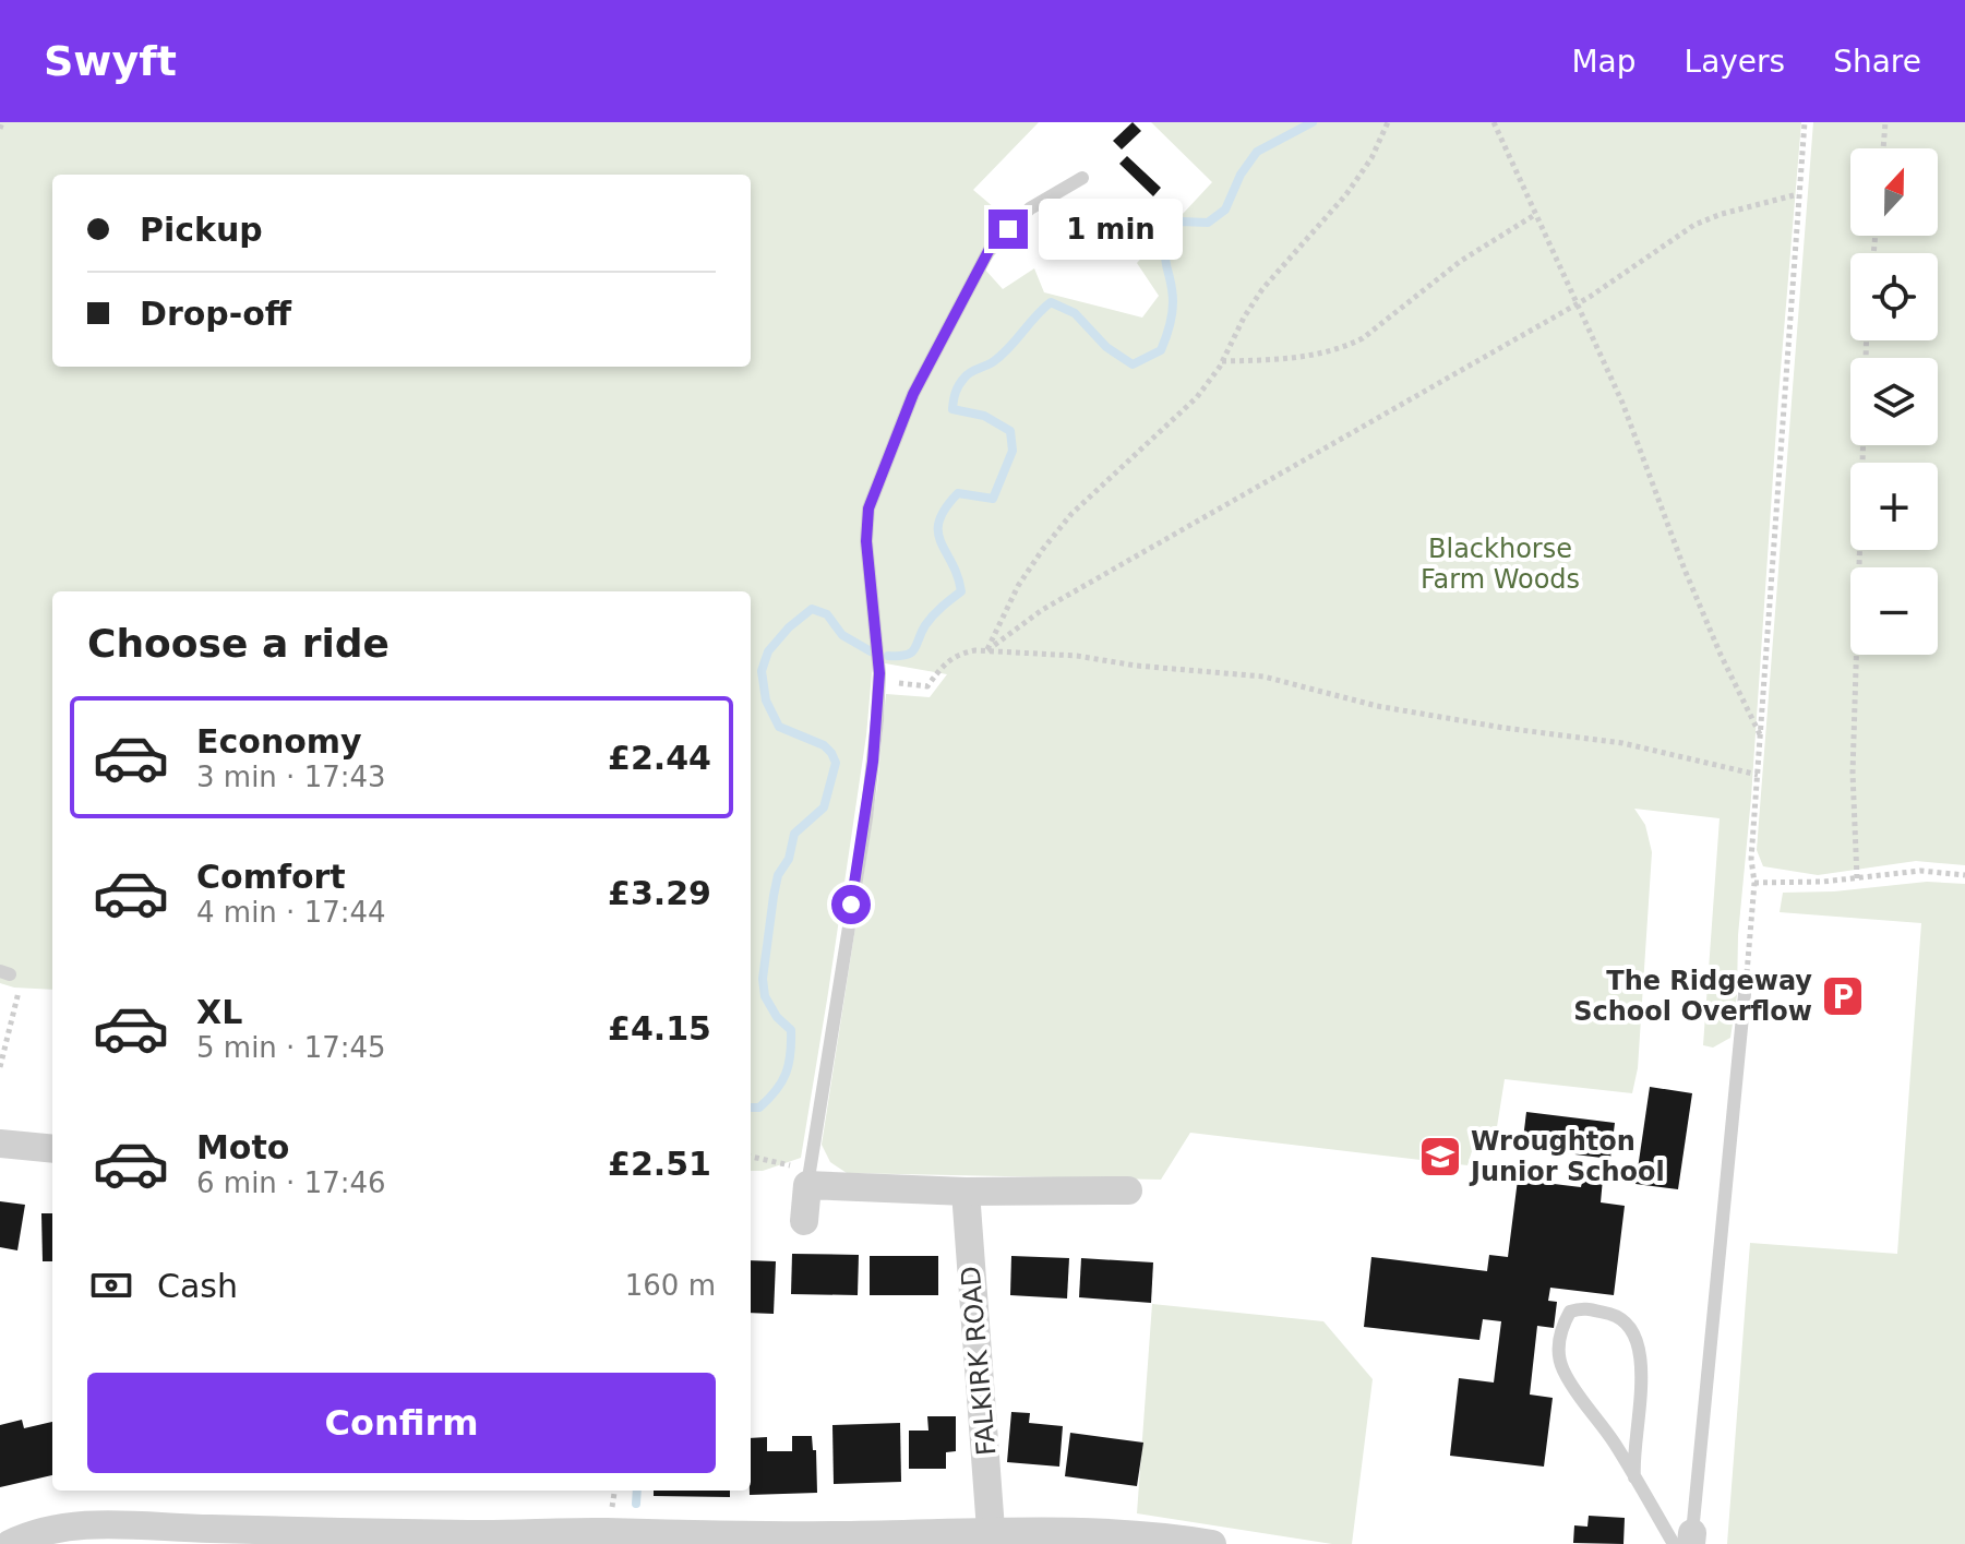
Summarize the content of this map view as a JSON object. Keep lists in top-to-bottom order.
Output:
{
  "streets": {
    "street": ["FALKIRK ROAD"]
  },
  "parks": ["Blackhorse Farm Woods"],
  "places": {
    "parking": ["The Ridgeway School Overflow"],
    "school or university": ["Wroughton Junior School"]
  },
  "north": "top",
  "page": {
    "header": "Swyft",
    "nav": ["Map", "Layers", "Share"],
    "map_buttons": ["+", "−"],
    "banner": ["Pickup", "Drop-off"],
    "bubble": "1 min",
    "heading": "Choose a ride",
    "list": [
      {
        "name": "Economy",
        "note": "3 min · 17:43",
        "value": "£2.44"
      },
      {
        "name": "Comfort",
        "note": "4 min · 17:44",
        "value": "£3.29"
      },
      {
        "name": "XL",
        "note": "5 min · 17:45",
        "value": "£4.15"
      },
      {
        "name": "Moto",
        "note": "6 min · 17:46",
        "value": "£2.51"
      }
    ],
    "pay": ["Cash", "160 m"],
    "buttons": "Confirm"
  }
}
